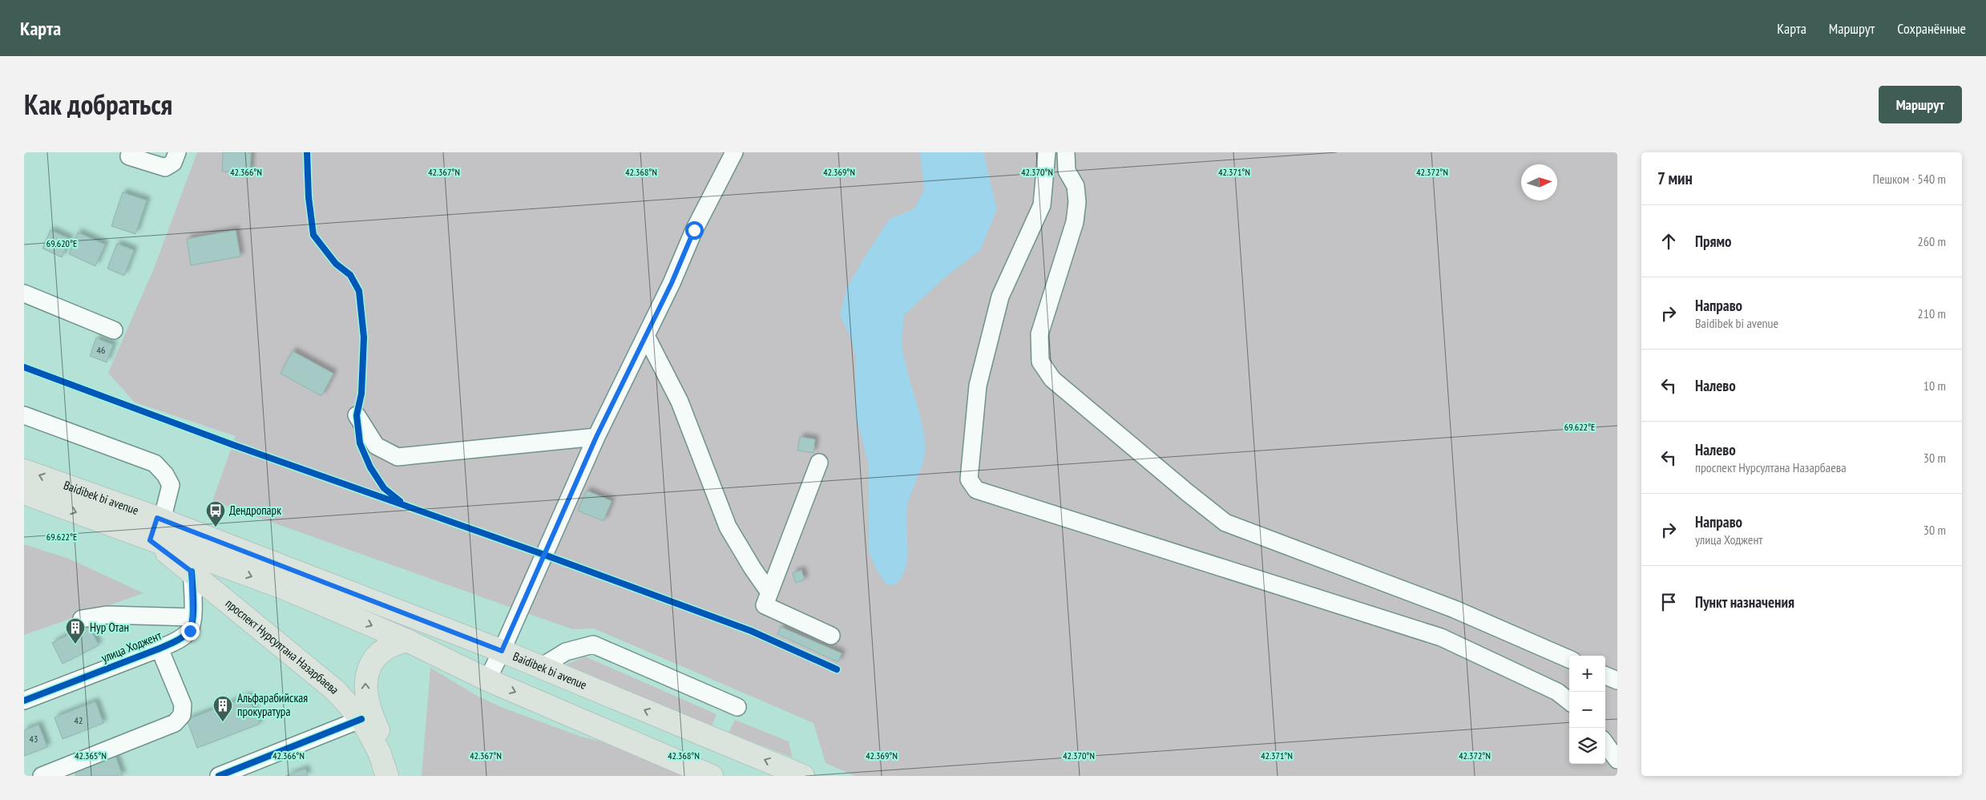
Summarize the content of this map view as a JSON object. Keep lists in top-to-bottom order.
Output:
{
  "streets": {
    "main road": ["Baidibek bi avenue", "проспект Нурсултана Назарбаева"],
    "street": ["улица Ходжент"]
  },
  "crossings": [
    ["Baidibek bi avenue", "проспект Нурсултана Назарбаева"],
    ["улица Ходжент", "проспект Нурсултана Назарбаева"]
  ],
  "places": {
    "bus stop": ["Дендропарк"],
    "building": ["Нур Отан", "Альфарабийская прокуратура"]
  },
  "house_numbers": ["46", "42", "43"],
  "north": "right",
  "page": {
    "header": "Карта",
    "nav": ["Карта", "Маршрут", "Сохранённые"],
    "title": "Как добраться",
    "buttons": "Маршрут",
    "heading": ["7 мин", "Пешком · 540 m"],
    "list": [
      ["Прямо", "260 m"],
      ["Направо", "Baidibek bi avenue", "210 m"],
      ["Налево", "10 m"],
      ["Налево", "проспект Нурсултана Назарбаева", "30 m"],
      ["Направо", "улица Ходжент", "30 m"],
      "Пункт назначения"
    ],
    "map_buttons": ["+", "−"]
  },
  "coordinates": [
    "42.366°N",
    "42.367°N",
    "42.368°N",
    "42.369°N",
    "42.370°N",
    "42.371°N",
    "42.372°N",
    "69.620°E",
    "69.622°E",
    "42.365°N"
  ]
}
